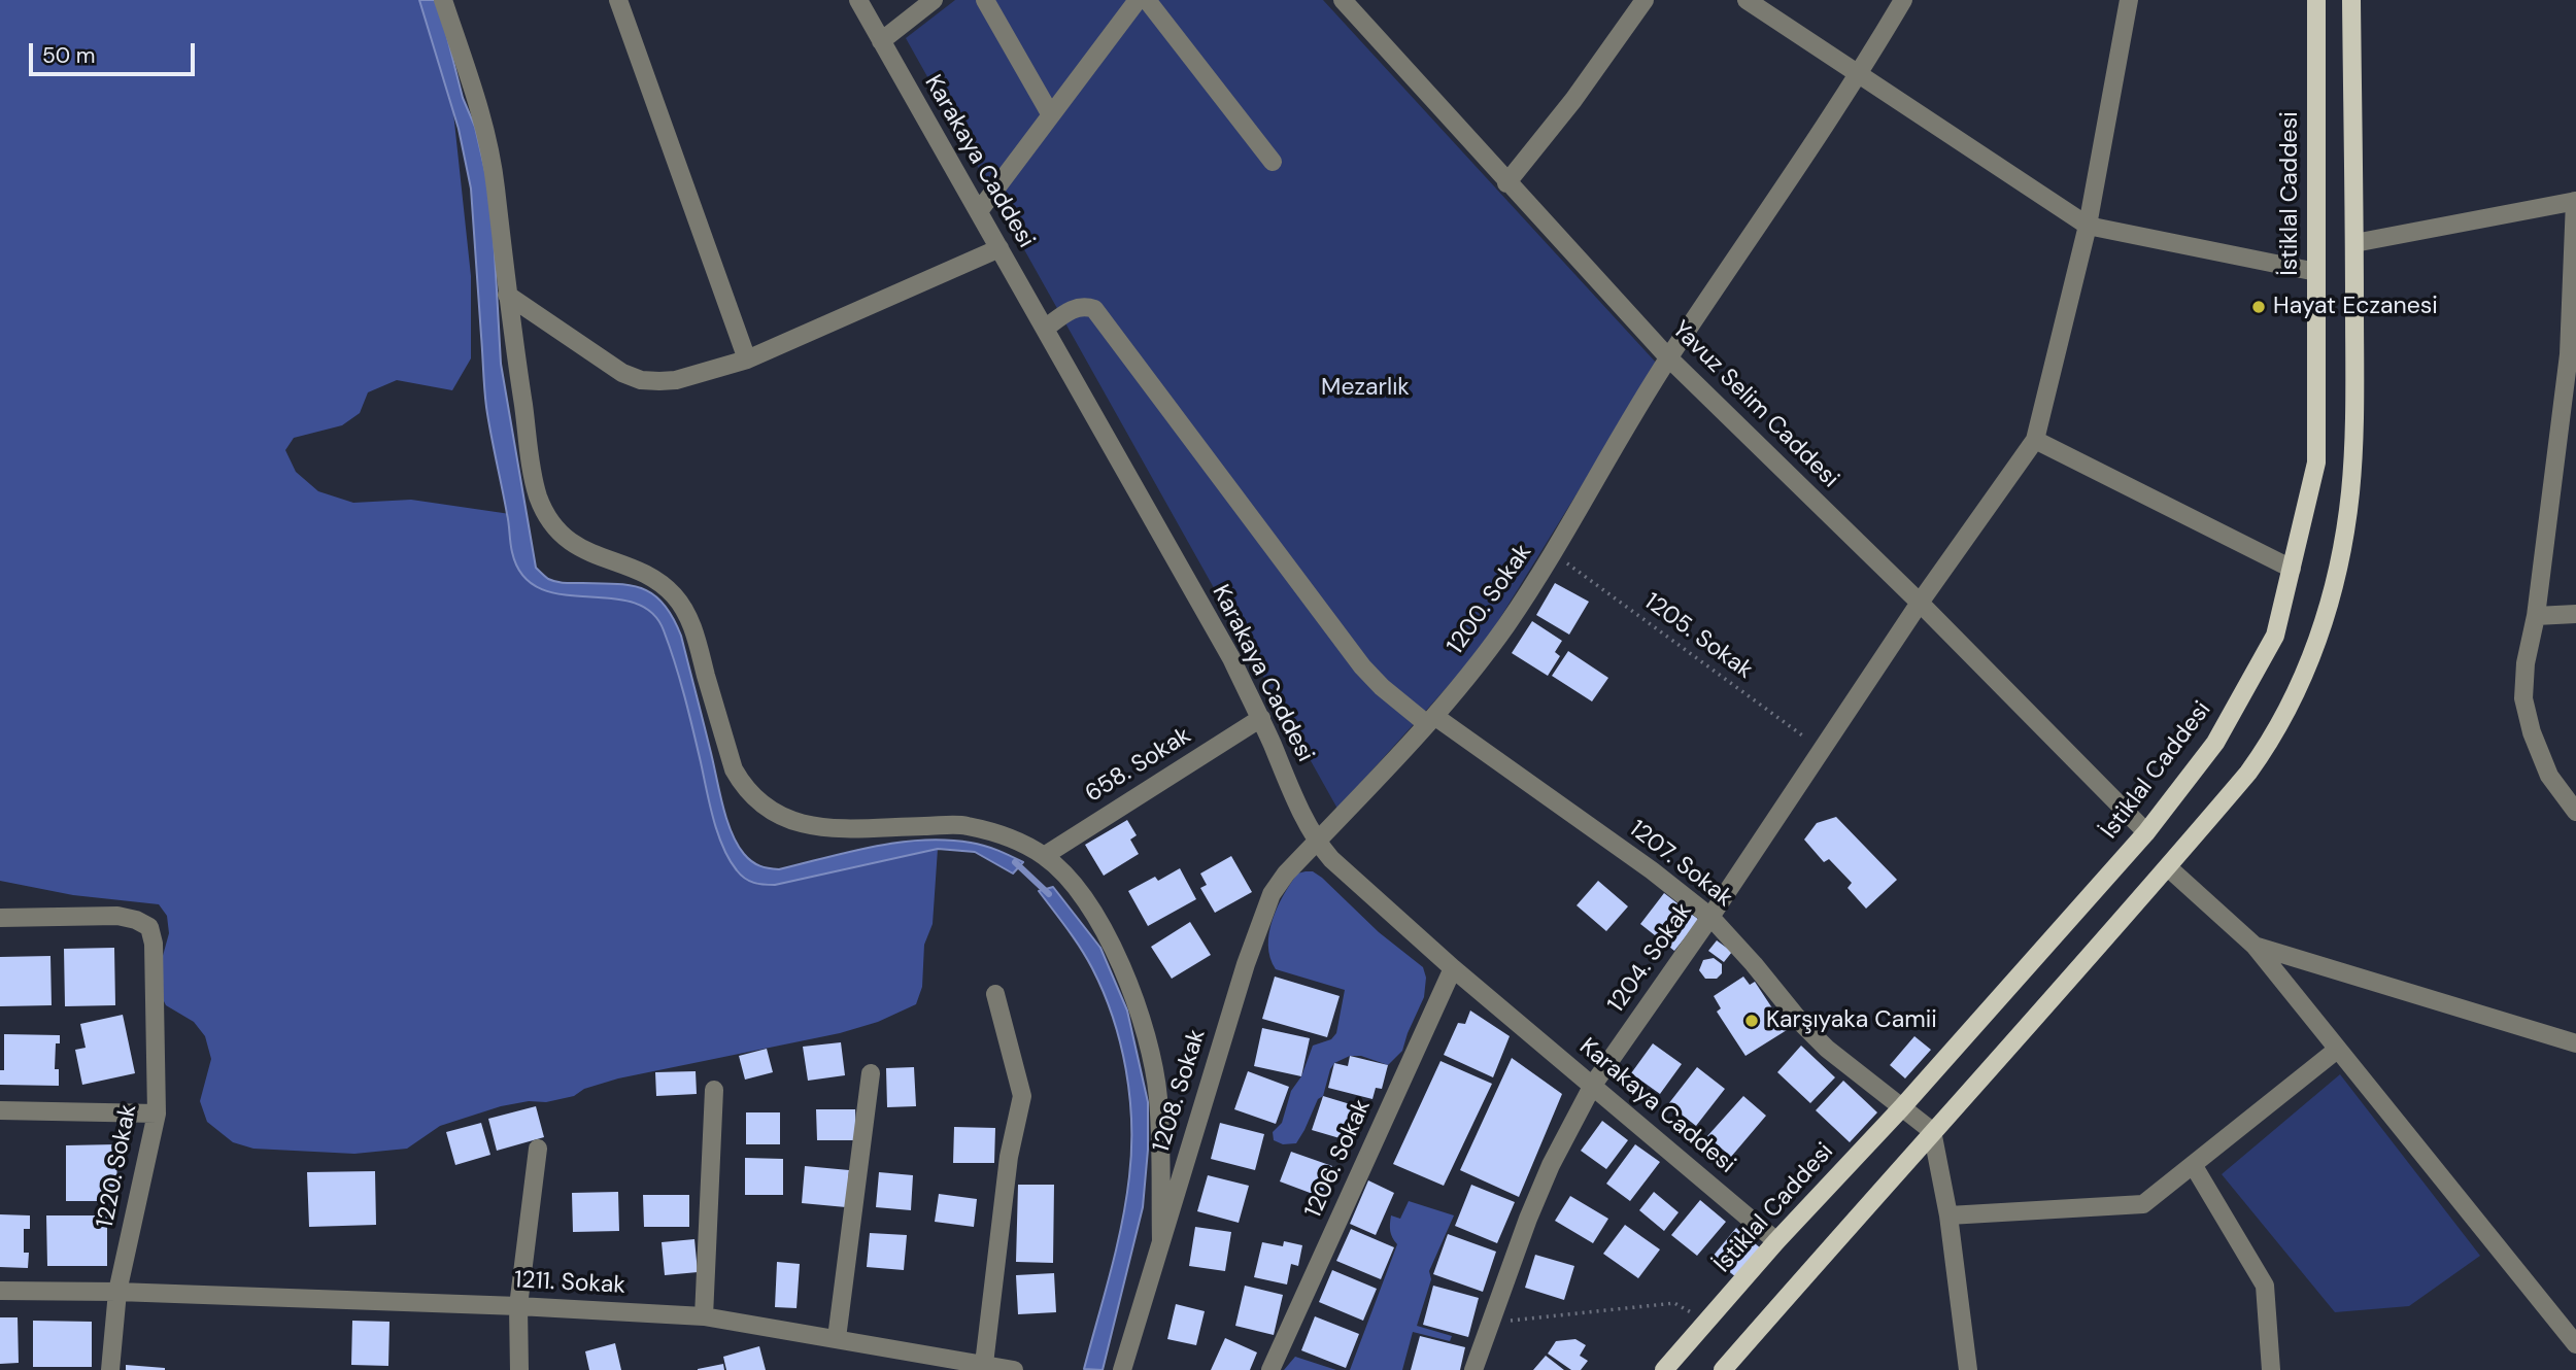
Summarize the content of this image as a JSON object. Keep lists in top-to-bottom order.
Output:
{
  "streets": {
    "main road": ["İstiklal Caddesi"],
    "street": [
      "Karakaya Caddesi",
      "Yavuz Selim Caddesi",
      "1200. Sokak",
      "658. Sokak",
      "1207. Sokak",
      "1204. Sokak",
      "1208. Sokak",
      "1206. Sokak",
      "1220. Sokak",
      "1211. Sokak"
    ],
    "path": ["1205. Sokak"]
  },
  "crossings": [
    ["Karakaya Caddesi", "İstiklal Caddesi"],
    ["Karakaya Caddesi", "1200. Sokak"],
    ["Karakaya Caddesi", "658. Sokak"],
    ["Karakaya Caddesi", "1207. Sokak"],
    ["Karakaya Caddesi", "1204. Sokak"],
    ["Karakaya Caddesi", "1208. Sokak"],
    ["Karakaya Caddesi", "1206. Sokak"],
    ["İstiklal Caddesi", "Yavuz Selim Caddesi"],
    ["İstiklal Caddesi", "1207. Sokak"],
    ["Yavuz Selim Caddesi", "1200. Sokak"],
    ["Yavuz Selim Caddesi", "1204. Sokak"],
    ["1200. Sokak", "1205. Sokak"],
    ["1200. Sokak", "1207. Sokak"],
    ["1200. Sokak", "1208. Sokak"],
    ["1205. Sokak", "1204. Sokak"],
    ["1207. Sokak", "1204. Sokak"],
    ["1220. Sokak", "1211. Sokak"]
  ],
  "parks": ["Mezarlık"],
  "places": ["Hayat Eczanesi", "Karşıyaka Camii"],
  "scale_bar": "50 m"
}
